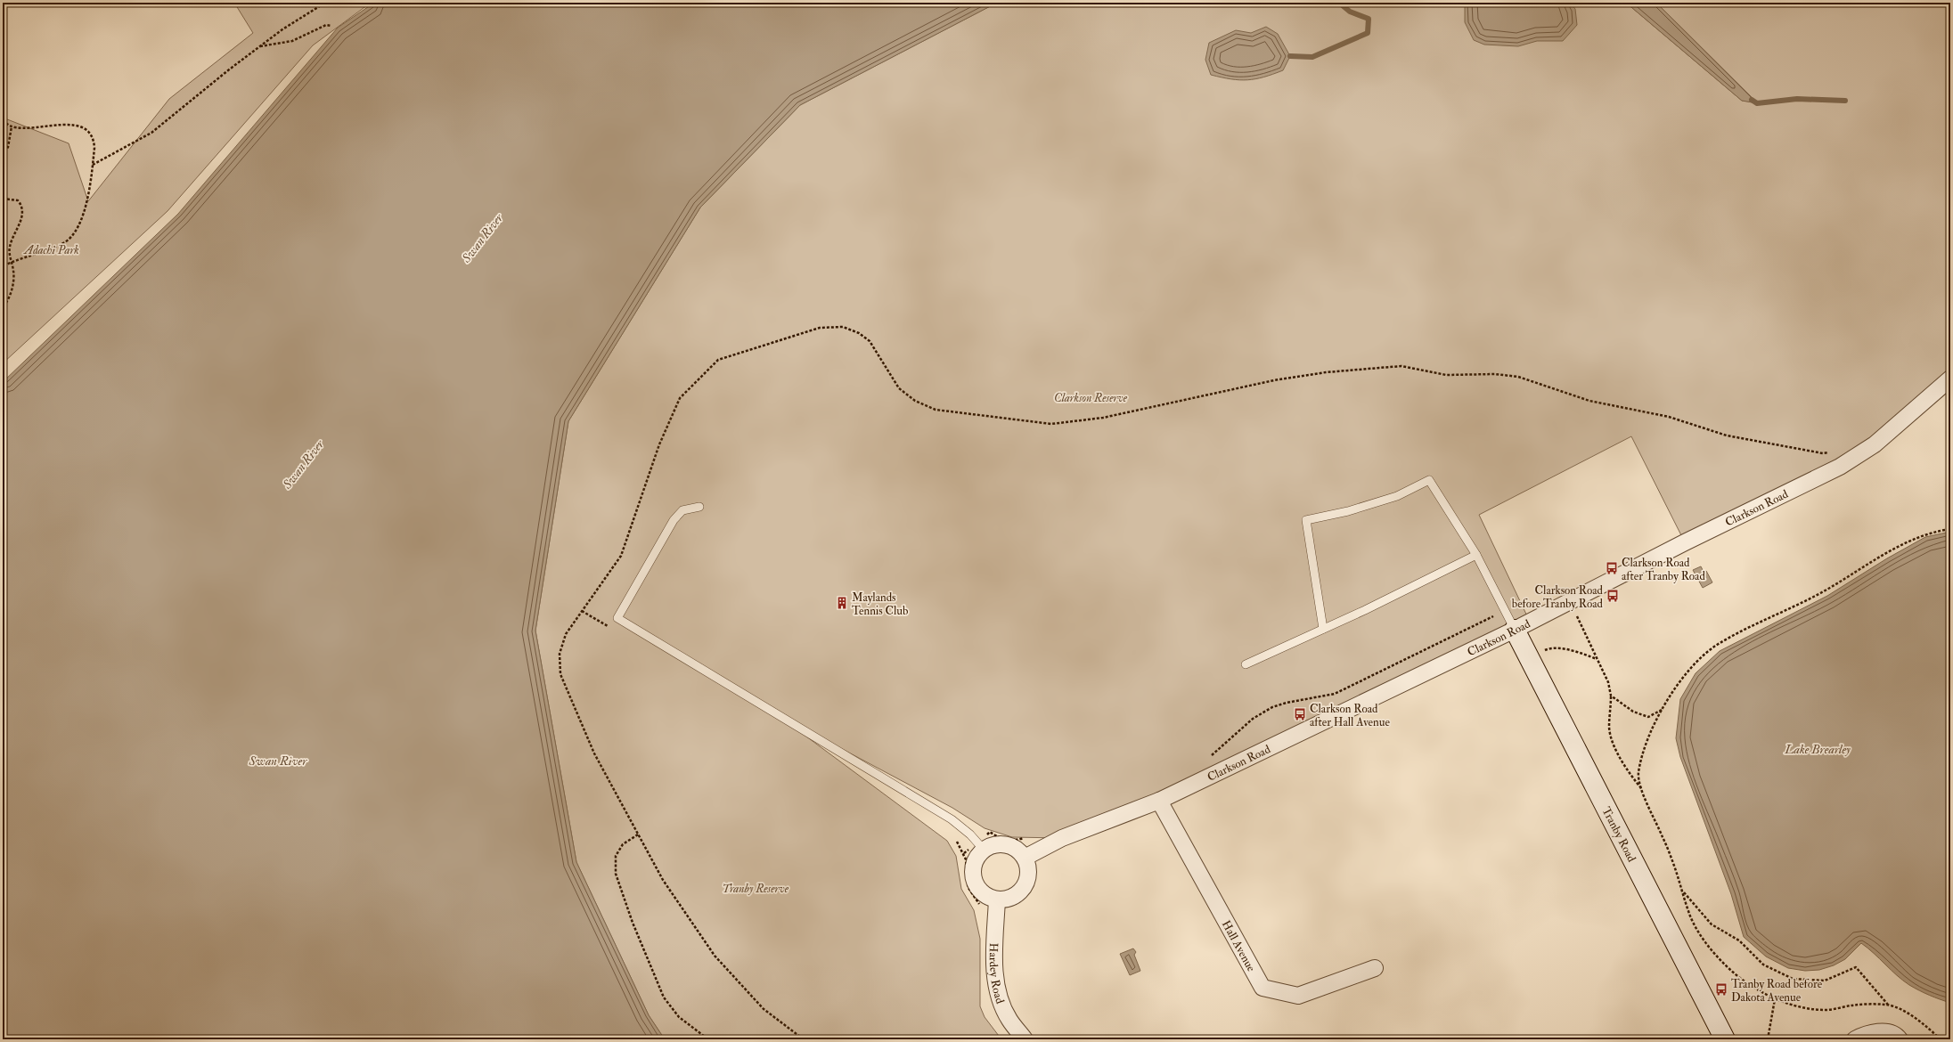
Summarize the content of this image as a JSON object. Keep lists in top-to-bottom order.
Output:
{
  "streets": {
    "street": [
      "Clarkson Road",
      "Tranby Road",
      "Hall Avenue",
      "Hardey Road"
    ]
  },
  "crossings": [
    ["Clarkson Road", "Tranby Road"],
    ["Clarkson Road", "Hall Avenue"],
    ["Clarkson Road", "Hardey Road"]
  ],
  "water": ["Swan River", "Lake Brearley"],
  "parks": ["Adachi Park", "Clarkson Reserve", "Tranby Reserve"],
  "places": {
    "bus stop": [
      "Clarkson Road after Tranby Road",
      "Clarkson Road before Tranby Road",
      "Clarkson Road after Hall Avenue",
      "Tranby Road before Dakota Avenue"
    ],
    "building": ["Maylands Tennis Club"]
  }
}
